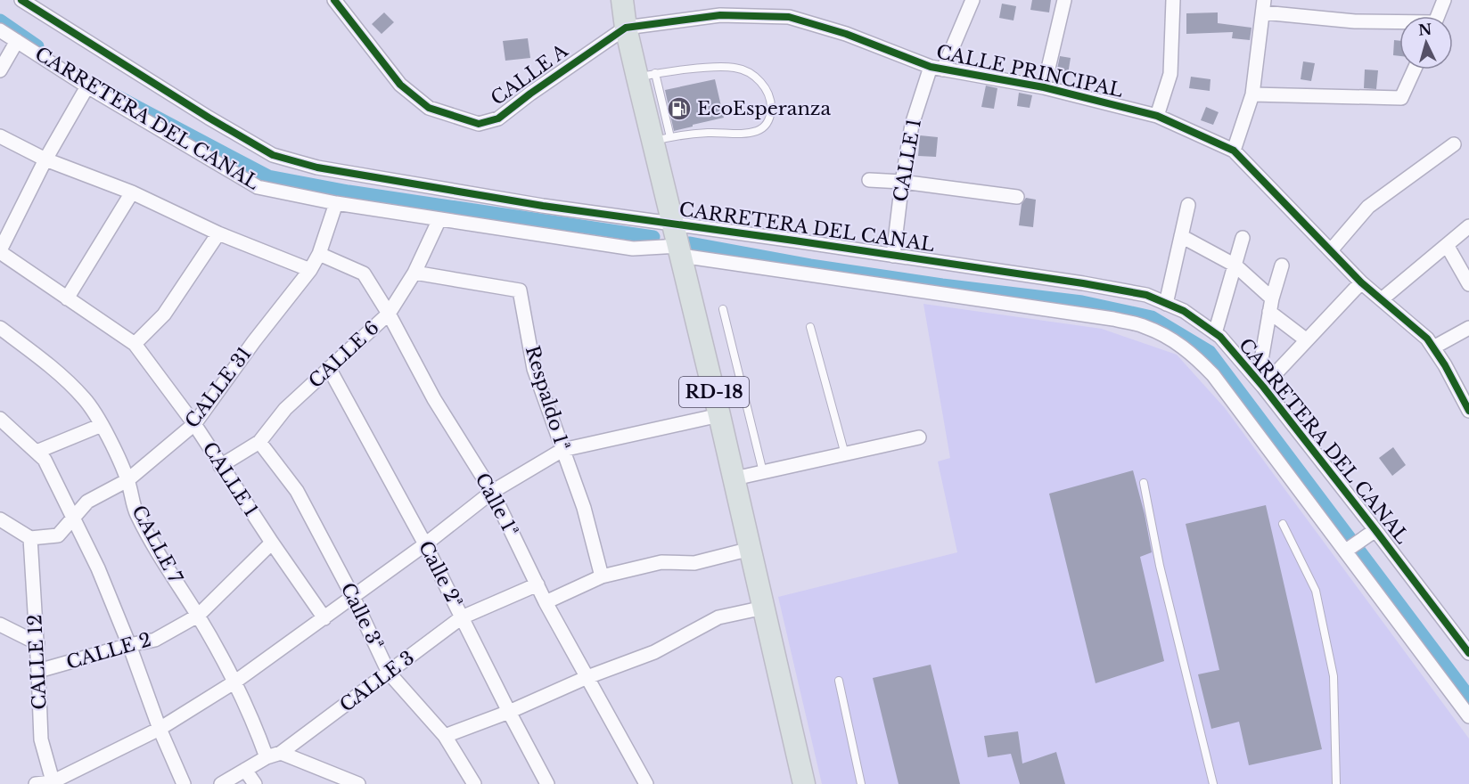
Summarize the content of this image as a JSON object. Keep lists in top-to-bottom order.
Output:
{
  "streets": {
    "main road": ["RD-18"],
    "street": [
      "CALLE PRINCIPAL",
      "CALLE A",
      "CARRETERA DEL CANAL",
      "CALLE 1",
      "CALLE 6",
      "CALLE 31",
      "Respaldo 1ª",
      "Calle 1ª",
      "CALLE 7",
      "Calle 2ª",
      "Calle 3ª",
      "CALLE 2",
      "CALLE 12",
      "CALLE 3"
    ]
  },
  "crossings": [
    ["CALLE PRINCIPAL", "CALLE A"],
    ["CALLE PRINCIPAL", "CALLE 1"],
    ["CALLE PRINCIPAL", "RD-18"],
    ["CALLE A", "RD-18"],
    ["CARRETERA DEL CANAL", "CALLE 1"],
    ["CARRETERA DEL CANAL", "CALLE 6"],
    ["CARRETERA DEL CANAL", "CALLE 31"],
    ["CARRETERA DEL CANAL", "RD-18"],
    ["CALLE 1", "CALLE 6"],
    ["CALLE 1", "CALLE 31"],
    ["CALLE 1", "CALLE 2"],
    ["CALLE 6", "Respaldo 1ª"],
    ["CALLE 6", "Calle 1ª"],
    ["CALLE 6", "Calle 2ª"],
    ["CALLE 6", "Calle 3ª"],
    ["CALLE 31", "Calle 1ª"],
    ["CALLE 31", "CALLE 7"],
    ["CALLE 31", "CALLE 12"],
    ["Calle 1ª", "CALLE 3"],
    ["CALLE 7", "CALLE 2"],
    ["CALLE 7", "CALLE 3"],
    ["Calle 2ª", "CALLE 3"],
    ["Calle 3ª", "CALLE 3"],
    ["CALLE 2", "CALLE 12"]
  ],
  "places": {
    "fuel station": ["EcoEsperanza"]
  },
  "north": "top"
}
